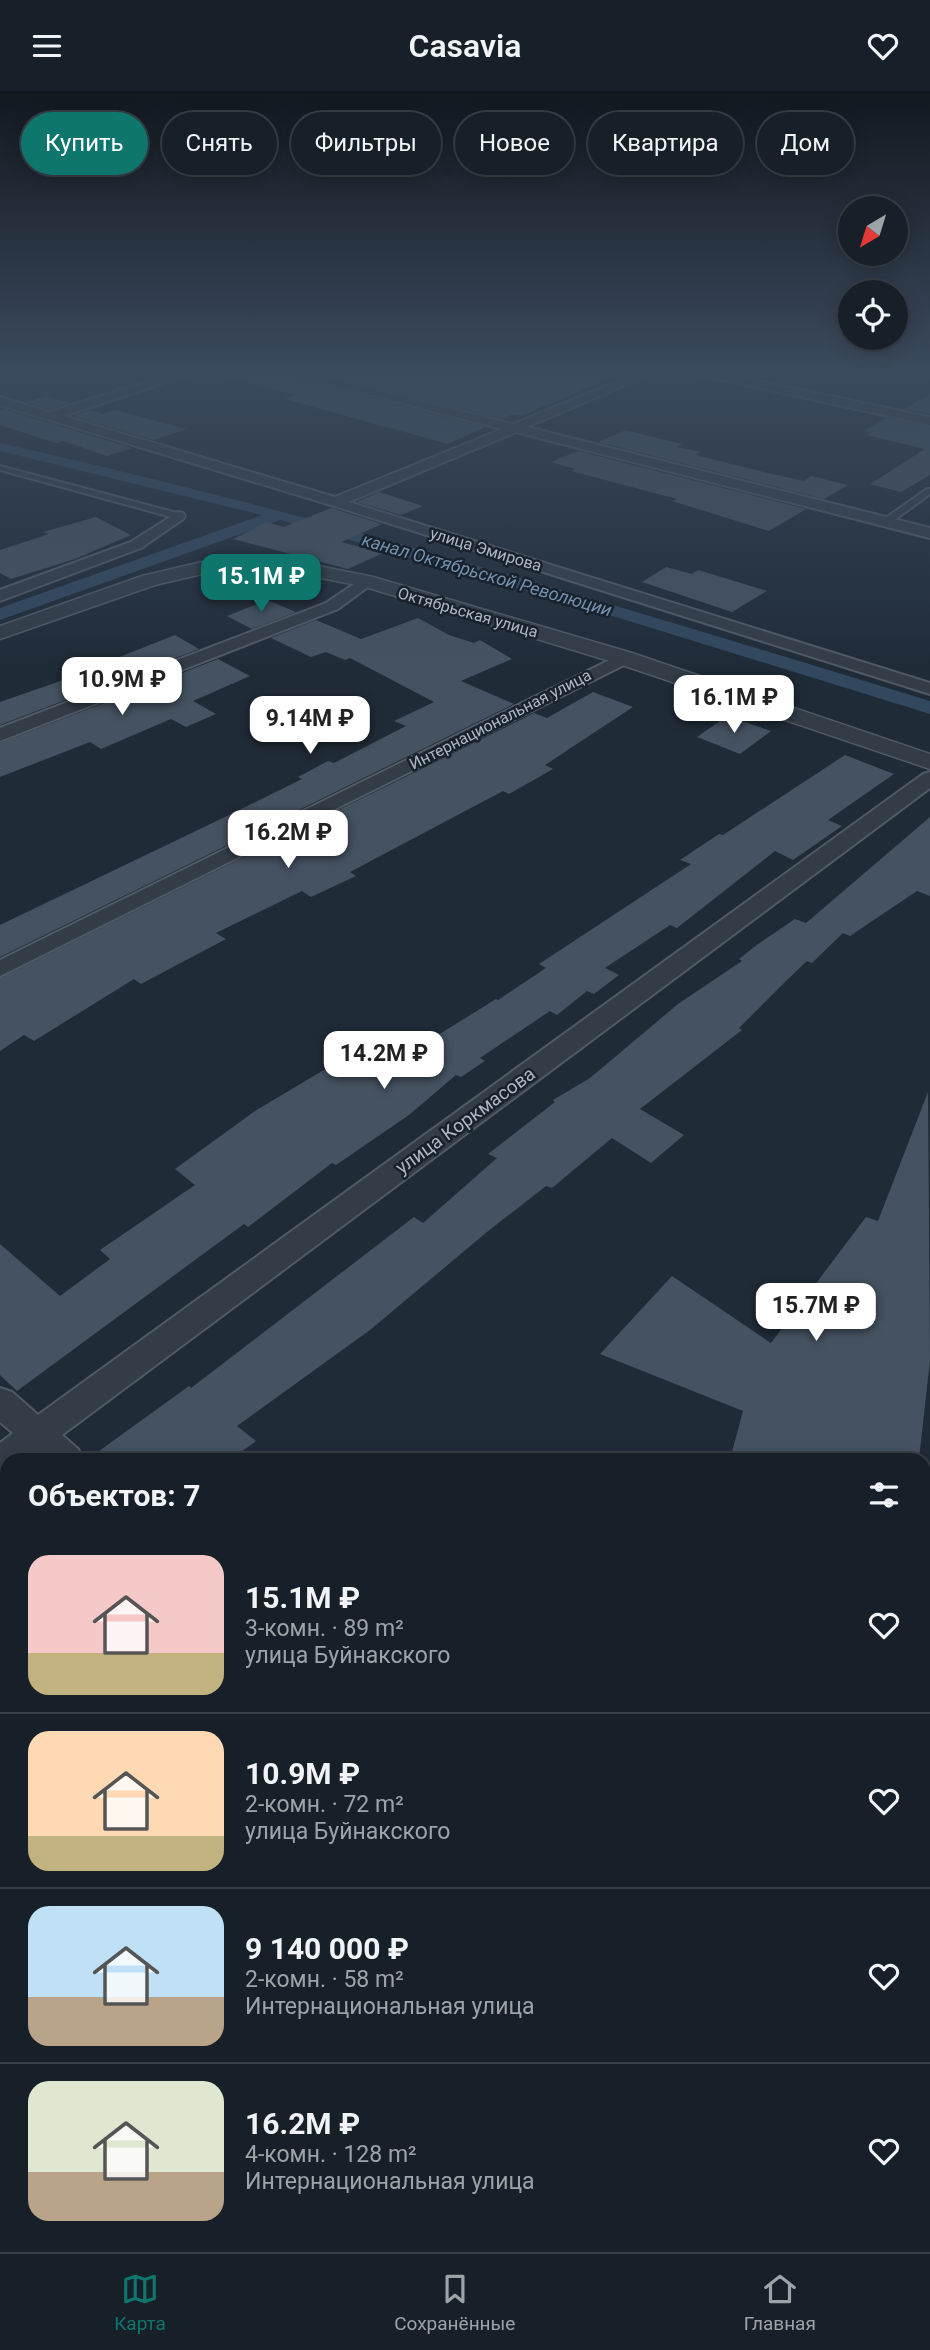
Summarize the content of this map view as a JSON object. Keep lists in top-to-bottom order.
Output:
{
  "streets": {
    "street": [
      "улица Эмирова",
      "Октябрьская улица",
      "Интернациональная улица",
      "улица Коркмасова"
    ]
  },
  "crossings": [
    ["Октябрьская улица", "Интернациональная улица"]
  ],
  "water": ["канал Октябрьской Революции"],
  "north": "bottom left",
  "page": {
    "header": "Casavia",
    "chip": [
      "Купить",
      "Снять",
      "Фильтры",
      "Новое",
      "Квартира",
      "Дом"
    ],
    "price": [
      "15.1M ₽",
      "10.9M ₽",
      "16.1M ₽",
      "9.14M ₽",
      "16.2M ₽",
      "14.2M ₽",
      "15.7M ₽"
    ],
    "heading": "Объектов: 7",
    "list": [
      {
        "name": "15.1M ₽",
        "note": "3-комн. · 89 m² · улица Буйнакского"
      },
      {
        "name": "10.9M ₽",
        "note": "2-комн. · 72 m² · улица Буйнакского"
      },
      {
        "name": "9 140 000 ₽",
        "note": "2-комн. · 58 m² · Интернациональная улица"
      },
      {
        "name": "16.2M ₽",
        "note": "4-комн. · 128 m² · Интернациональная улица"
      }
    ],
    "tabs": ["Карта", "Сохранённые", "Главная"]
  }
}
